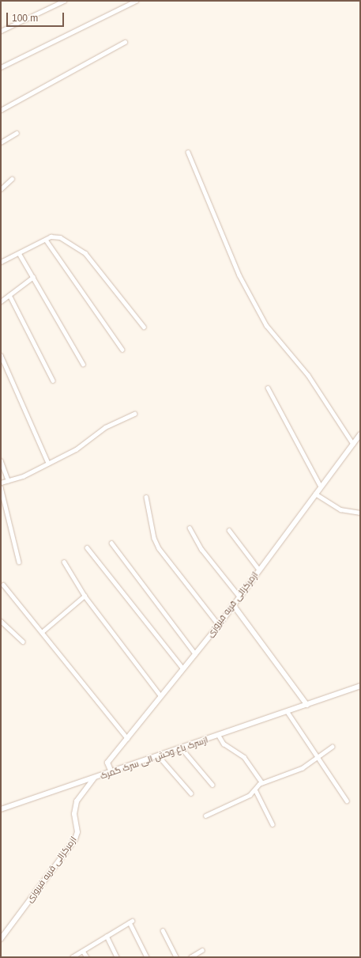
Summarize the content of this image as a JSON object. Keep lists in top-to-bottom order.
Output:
{
  "streets": {
    "main road": ["ازمرکزالی قریه فیروزی", "ازسرک باغ وحش الی سرک گمرک"]
  },
  "crossings": [
    ["ازمرکزالی قریه فیروزی", "ازسرک باغ وحش الی سرک گمرک"]
  ],
  "scale_bar": "100 m"
}
